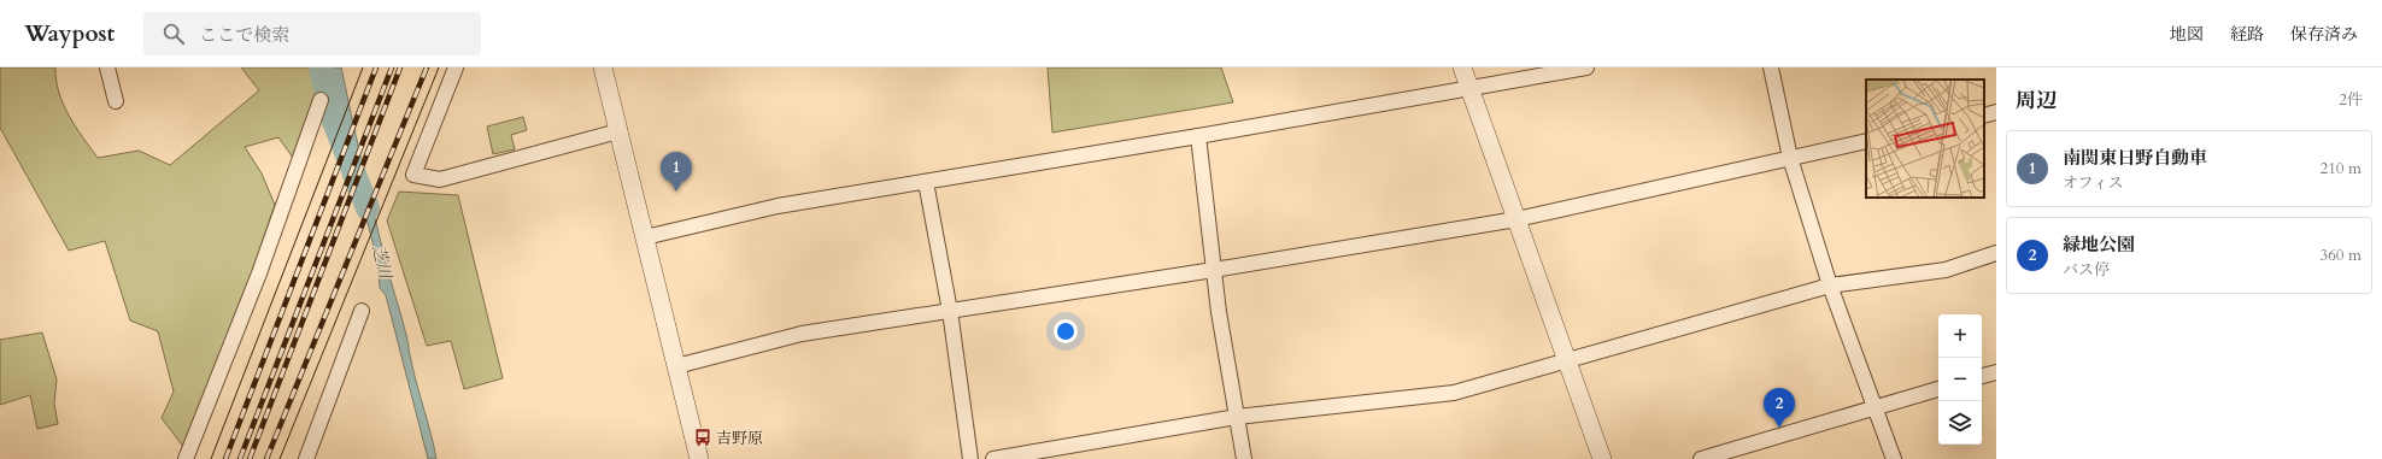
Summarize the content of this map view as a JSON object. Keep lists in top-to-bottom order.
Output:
{
  "water": ["芝川"],
  "places": {
    "bus stop": ["吉野原"]
  },
  "page": {
    "header": "Waypost",
    "search": "ここで検索",
    "nav": ["地図", "経路", "保存済み"],
    "heading": ["周辺", "2件"],
    "list": [
      {
        "mark": "1",
        "name": "南関東日野自動車",
        "note": "オフィス",
        "value": "210 m"
      },
      {
        "mark": "2",
        "name": "緑地公園",
        "note": "バス停",
        "value": "360 m"
      }
    ],
    "pins": ["1", "2"],
    "map_buttons": ["+", "−"]
  }
}
